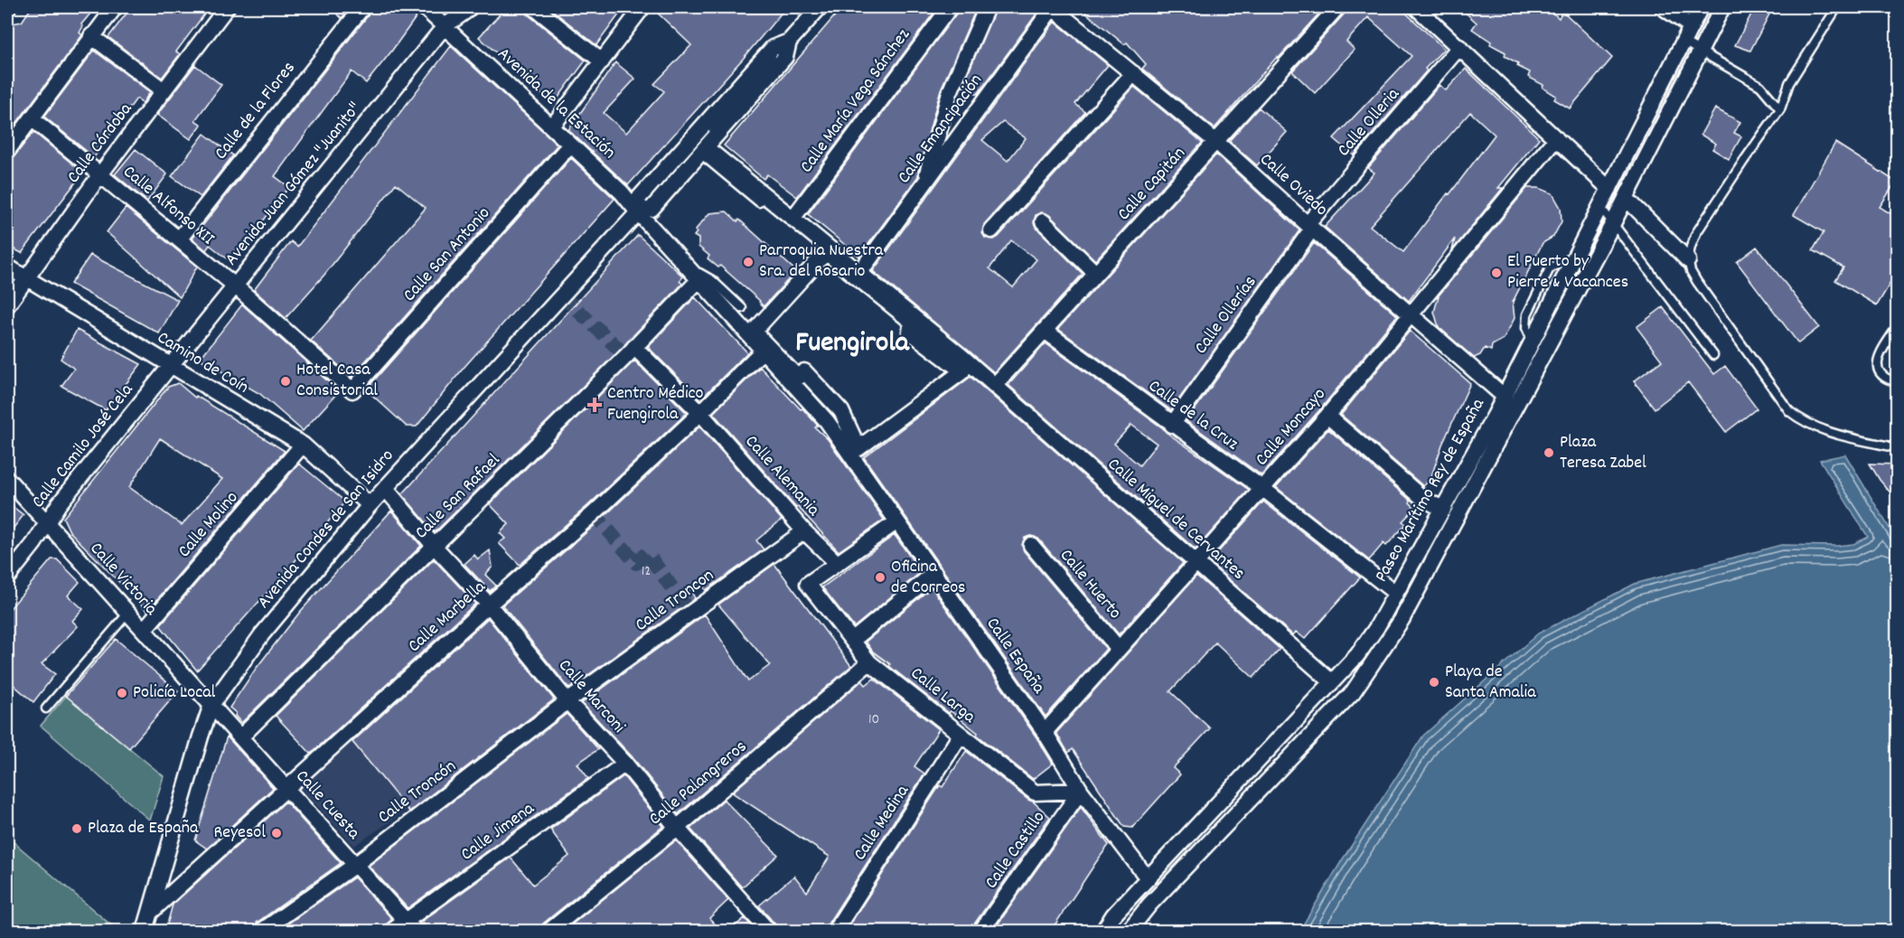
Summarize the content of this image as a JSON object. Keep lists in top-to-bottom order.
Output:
{
  "streets": {
    "street": [
      "Calle María Vega Sánchez",
      "Avenida de la Estación",
      "Calle de la Flores",
      "Calle Olleria",
      "Calle Emancipación",
      "Calle Córdoba",
      "Avenida Juan Gómez \"Juanito\"",
      "Calle Capitán",
      "Calle Oviedo",
      "Calle Alfonso XII",
      "Calle San Antonio",
      "Calle Ollerías",
      "Camino de Coín",
      "Calle de la Cruz",
      "Calle Moncayo",
      "Calle Camilo José Cela",
      "Calle Alemania",
      "Paseo Marítimo Rey de España",
      "Calle San Rafael",
      "Calle Miguel de Cervantes",
      "Calle Molino",
      "Avenida Condes de San Isidro",
      "Calle Victoria",
      "Calle Huerto",
      "Calle Troncon",
      "Calle Marbella",
      "Calle España",
      "Calle Larga",
      "Calle Marconi",
      "Calle Palangreros",
      "Calle Troncón",
      "Calle Cuesta",
      "Calle Medina",
      "Calle Jimena",
      "Calle Castillo"
    ]
  },
  "crossings": [
    ["Calle María Vega Sánchez", "Calle Miguel de Cervantes"],
    ["Avenida de la Estación", "Avenida Juan Gómez \"Juanito\""],
    ["Avenida de la Estación", "Calle San Antonio"],
    ["Avenida de la Estación", "Calle San Rafael"],
    ["Avenida de la Estación", "Avenida Condes de San Isidro"],
    ["Avenida de la Estación", "Calle Marbella"],
    ["Avenida de la Estación", "Calle España"],
    ["Calle de la Flores", "Calle Alfonso XII"],
    ["Calle Olleria", "Calle Oviedo"],
    ["Calle Olleria", "Calle Ollerías"],
    ["Calle Emancipación", "Calle Oviedo"],
    ["Calle Emancipación", "Calle Miguel de Cervantes"],
    ["Calle Córdoba", "Calle Alfonso XII"],
    ["Calle Córdoba", "Camino de Coín"],
    ["Avenida Juan Gómez \"Juanito\"", "Calle Alfonso XII"],
    ["Avenida Juan Gómez \"Juanito\"", "Camino de Coín"],
    ["Avenida Juan Gómez \"Juanito\"", "Calle Camilo José Cela"],
    ["Calle Capitán", "Calle Oviedo"],
    ["Calle Capitán", "Calle de la Cruz"],
    ["Calle Capitán", "Calle Miguel de Cervantes"],
    ["Calle Oviedo", "Calle Ollerías"],
    ["Calle Oviedo", "Calle Moncayo"],
    ["Calle Oviedo", "Paseo Marítimo Rey de España"],
    ["Calle Alfonso XII", "Calle San Antonio"],
    ["Calle Ollerías", "Calle de la Cruz"],
    ["Camino de Coín", "Calle Camilo José Cela"],
    ["Camino de Coín", "Calle Molino"],
    ["Camino de Coín", "Avenida Condes de San Isidro"],
    ["Calle de la Cruz", "Calle Moncayo"],
    ["Calle de la Cruz", "Paseo Marítimo Rey de España"],
    ["Calle Moncayo", "Calle Miguel de Cervantes"],
    ["Calle Moncayo", "Calle Huerto"],
    ["Calle Moncayo", "Calle España"],
    ["Calle Camilo José Cela", "Calle Victoria"],
    ["Calle Alemania", "Calle San Rafael"],
    ["Calle Alemania", "Calle Troncon"],
    ["Calle Alemania", "Calle Marbella"],
    ["Calle Alemania", "Calle Larga"],
    ["Paseo Marítimo Rey de España", "Calle Miguel de Cervantes"],
    ["Paseo Marítimo Rey de España", "Calle España"],
    ["Calle San Rafael", "Calle Marconi"],
    ["Calle San Rafael", "Calle Cuesta"],
    ["Calle Miguel de Cervantes", "Avenida Condes de San Isidro"],
    ["Calle Molino", "Calle Victoria"],
    ["Avenida Condes de San Isidro", "Calle Victoria"],
    ["Avenida Condes de San Isidro", "Calle Marbella"],
    ["Avenida Condes de San Isidro", "Calle Marconi"],
    ["Avenida Condes de San Isidro", "Calle Cuesta"],
    ["Calle Victoria", "Calle Cuesta"],
    ["Calle Troncon", "Calle Marconi"],
    ["Calle Troncon", "Calle Troncón"],
    ["Calle Marbella", "Calle España"],
    ["Calle Marbella", "Calle Marconi"],
    ["Calle Marbella", "Calle Cuesta"],
    ["Calle España", "Calle Larga"],
    ["Calle España", "Calle Castillo"],
    ["Calle Larga", "Calle Palangreros"],
    ["Calle Larga", "Calle Medina"],
    ["Calle Larga", "Calle Castillo"],
    ["Calle Marconi", "Calle Palangreros"],
    ["Calle Marconi", "Calle Troncón"],
    ["Calle Marconi", "Calle Jimena"],
    ["Calle Troncón", "Calle Cuesta"],
    ["Calle Cuesta", "Calle Jimena"]
  ],
  "districts": ["Fuengirola"],
  "places": {
    "other": [
      "Parroquia Nuestra Sra. del Rosario",
      "El Puerto by Pierre & Vacances",
      "Hotel Casa Consistorial",
      "Plaza Teresa Zabel",
      "Oficina de Correos",
      "Playa de Santa Amalia",
      "Policía Local",
      "Plaza de España",
      "Reyesol"
    ],
    "health": ["Centro Médico Fuengirola"]
  },
  "house_numbers": ["12", "10"]
}
